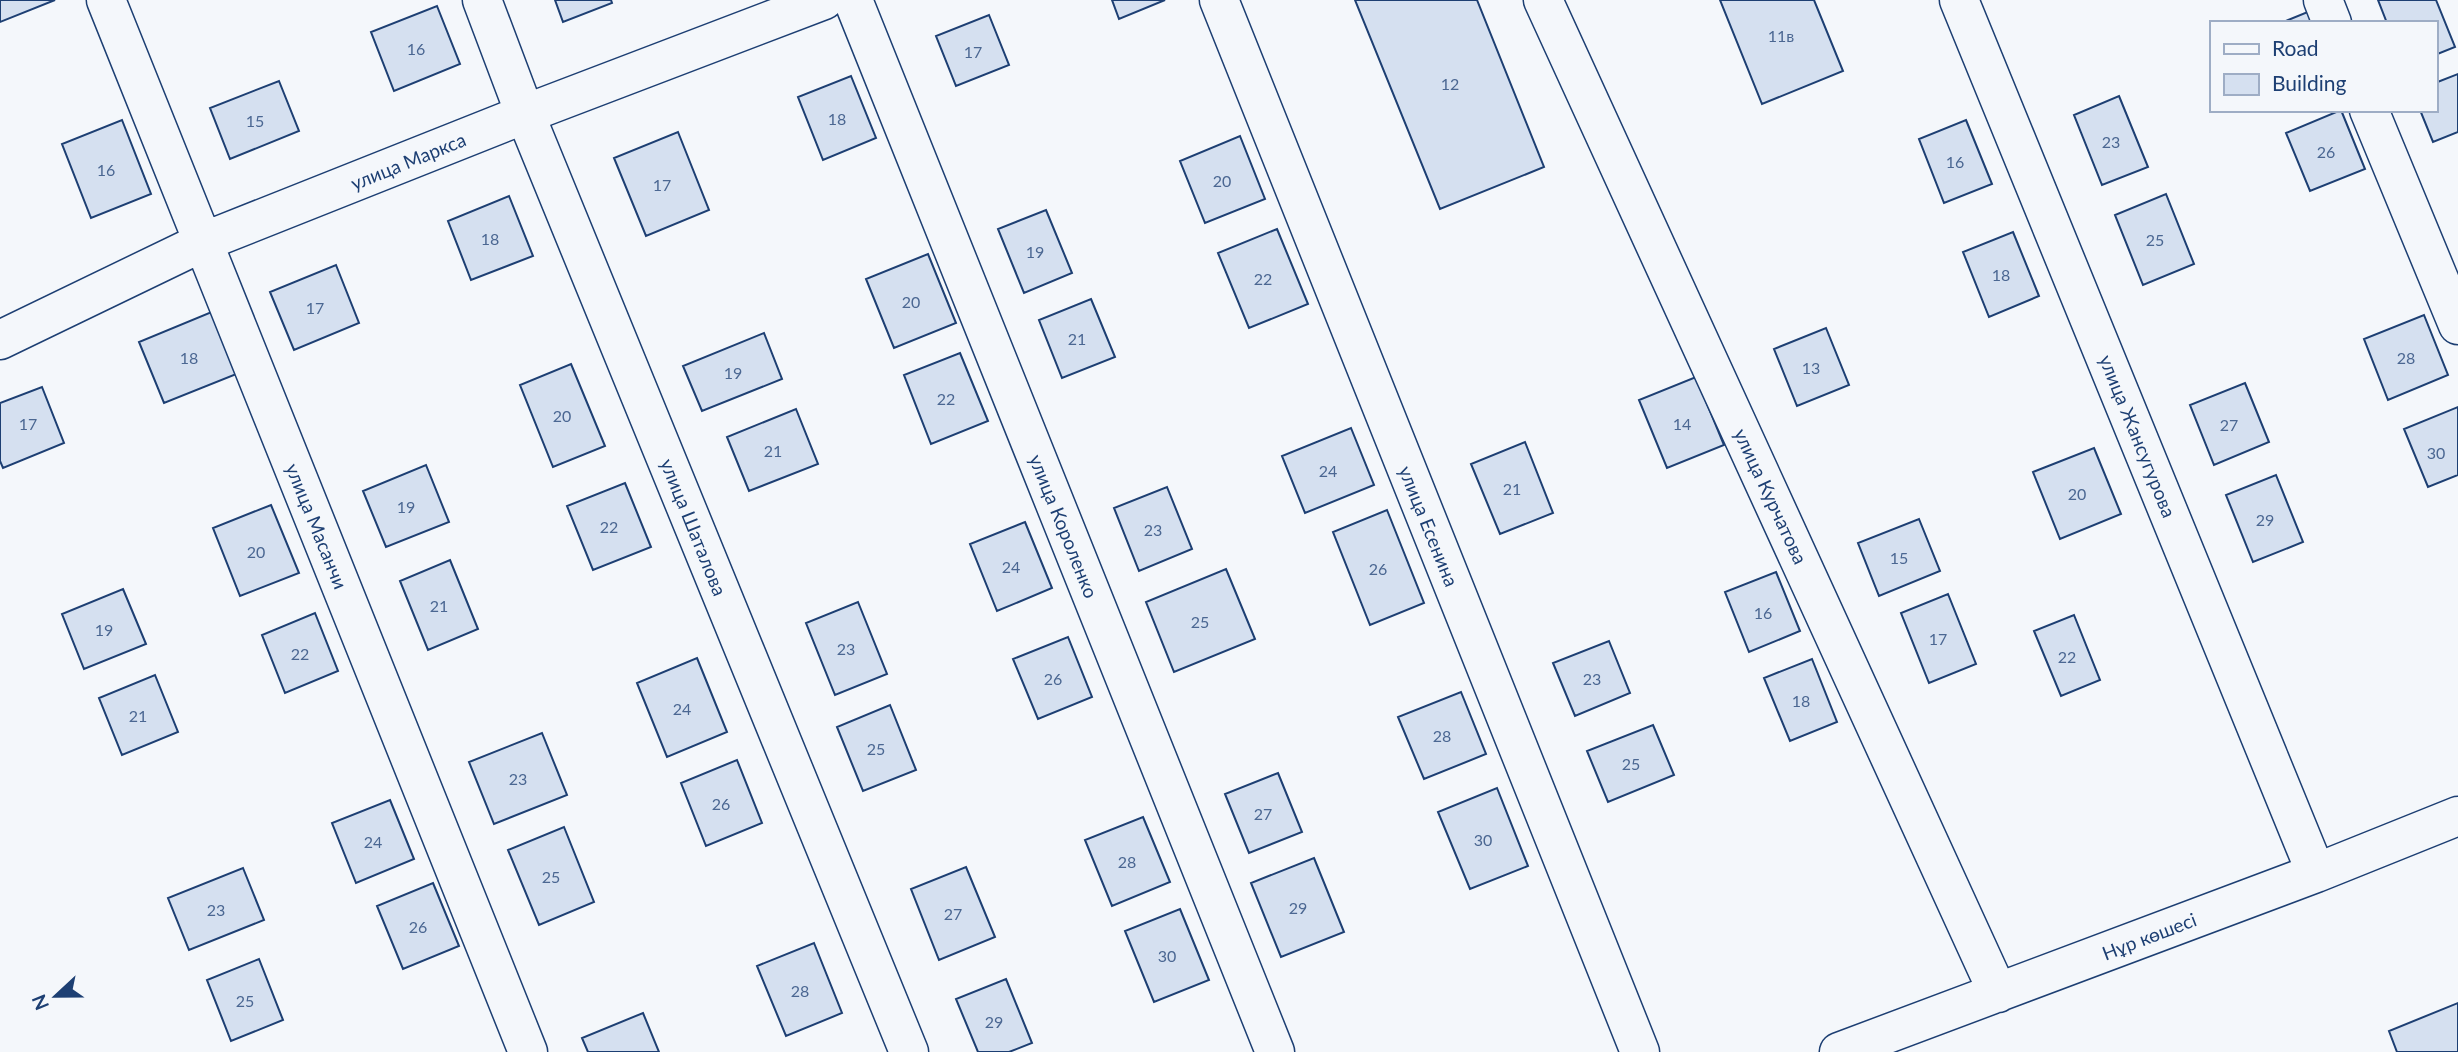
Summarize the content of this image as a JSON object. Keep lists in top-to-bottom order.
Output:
{
  "streets": {
    "street": [
      "улица Маркса",
      "улица Жансугурова",
      "улица Курчатова",
      "улица Масанчи",
      "улица Короленко",
      "улица Есенина",
      "улица Шаталова",
      "Нұр көшесі"
    ]
  },
  "crossings": [
    ["улица Маркса", "улица Масанчи"],
    ["улица Маркса", "улица Шаталова"],
    ["улица Жансугурова", "Нұр көшесі"],
    ["улица Курчатова", "Нұр көшесі"]
  ],
  "house_numbers": [
    "11в",
    "16",
    "17",
    "12",
    "18",
    "15",
    "23",
    "26",
    "16",
    "16",
    "20",
    "17",
    "18",
    "25",
    "19",
    "18",
    "22",
    "20",
    "17",
    "21",
    "18",
    "28",
    "13",
    "19",
    "22",
    "20",
    "17",
    "14",
    "27",
    "21",
    "30",
    "24",
    "21",
    "20",
    "19",
    "29",
    "22",
    "23",
    "20",
    "15",
    "24",
    "26",
    "21",
    "16",
    "25",
    "19",
    "17",
    "23",
    "22",
    "22",
    "26",
    "23",
    "18",
    "24",
    "21",
    "28",
    "25",
    "25",
    "23",
    "26",
    "27",
    "30",
    "24",
    "28",
    "25",
    "29",
    "23",
    "27",
    "26",
    "30",
    "28",
    "25",
    "29"
  ],
  "legend": ["Road", "Building"],
  "north": "left"
}
